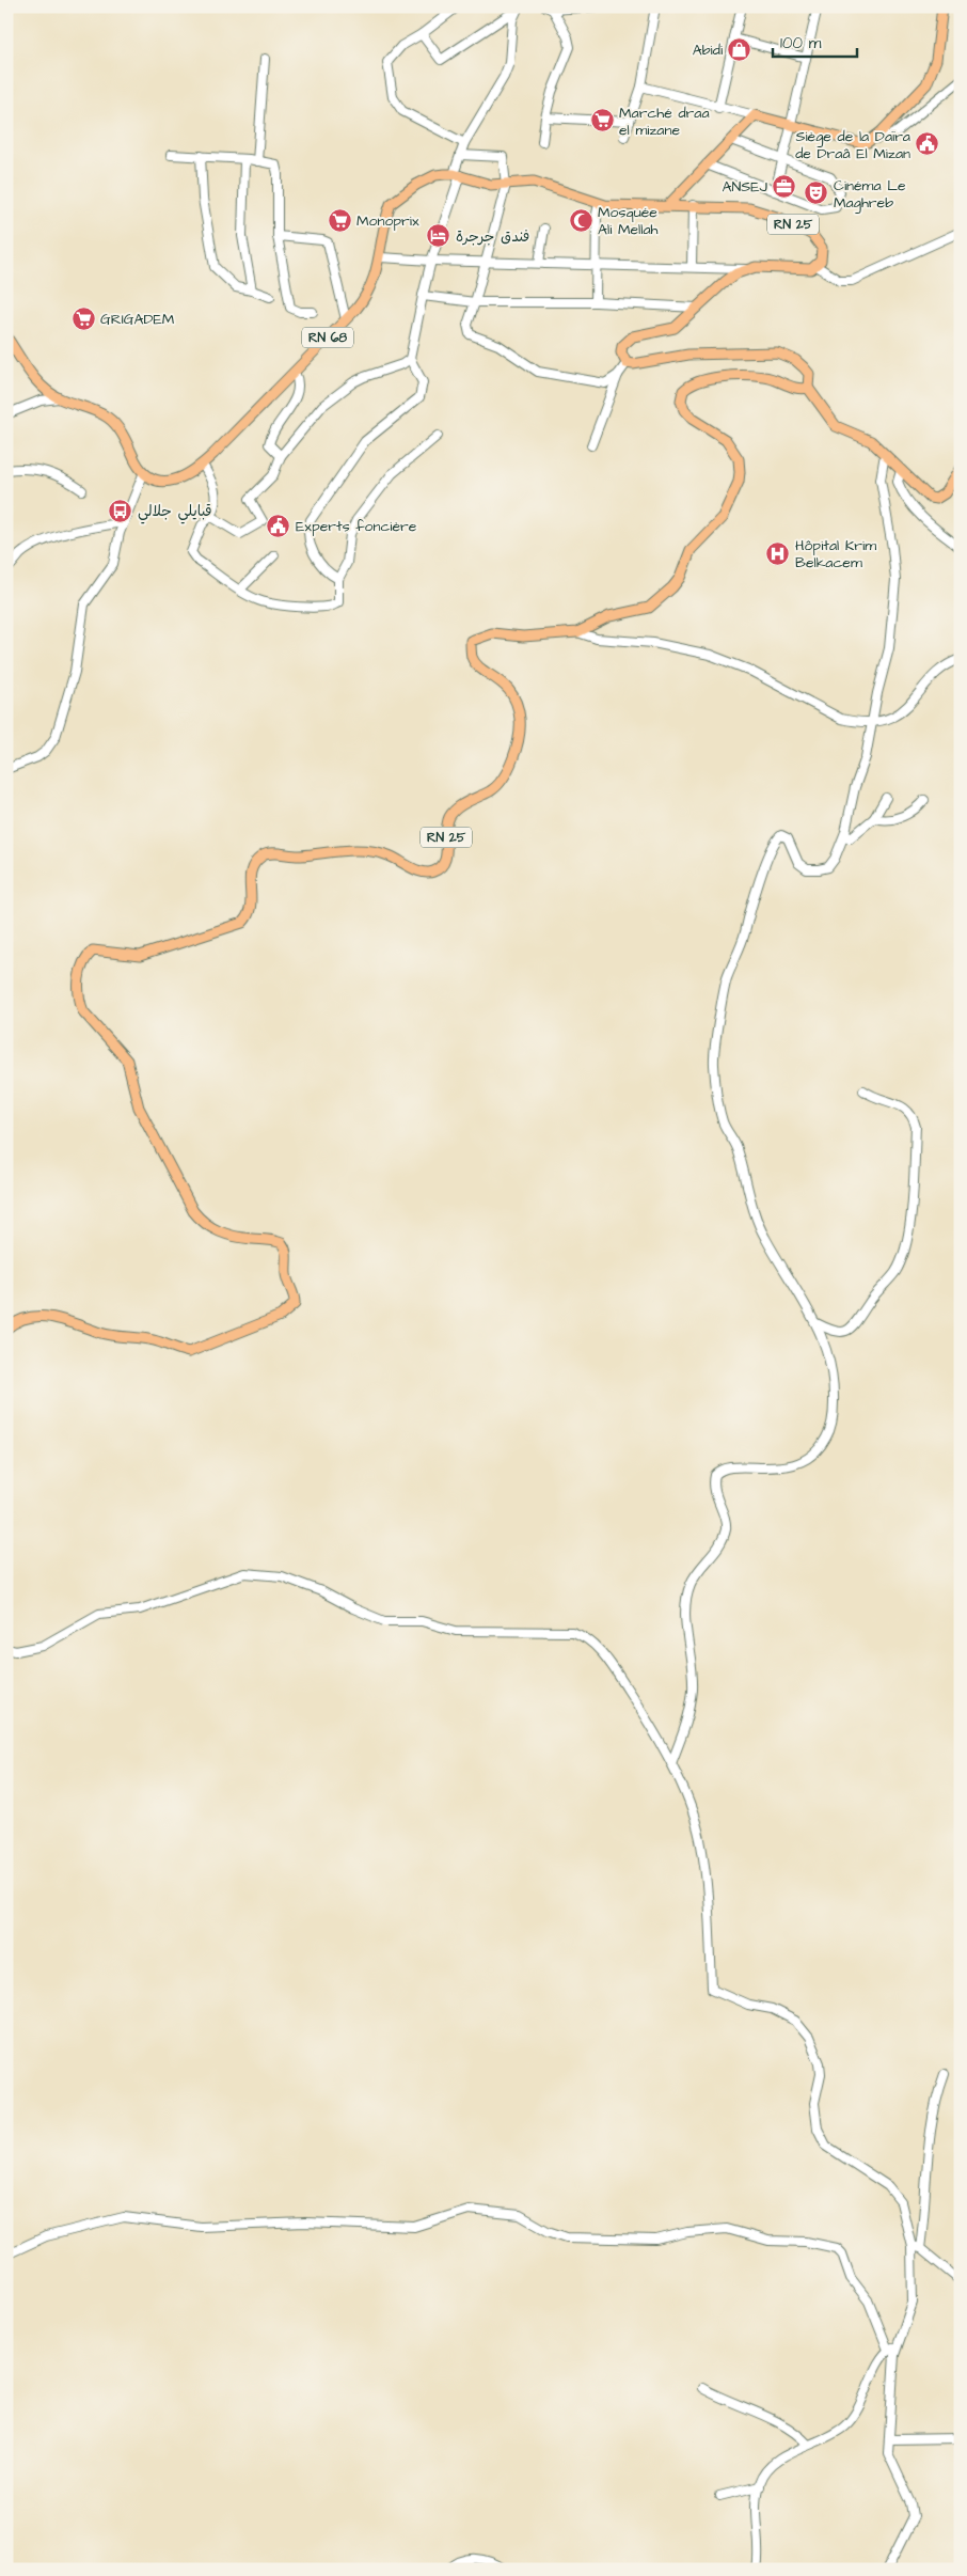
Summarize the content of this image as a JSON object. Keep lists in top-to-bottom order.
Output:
{
  "streets": {
    "main road": ["RN 25", "RN 68"]
  },
  "places": {
    "shop": ["Abidi"],
    "supermarket": ["Marché draa el mizane", "Monoprix", "GRIGADEM"],
    "public building": ["Siège de la Daïra de Draâ El Mizan", "Experts foncière"],
    "office": ["ANSEJ"],
    "theatre": ["Cinéma Le Maghreb"],
    "mosque": ["Mosquée Ali Mellah"],
    "hotel": ["فندق جرجرة"],
    "bus stop": ["قبايلي جلالي"],
    "hospital": ["Hôpital Krim Belkacem"]
  },
  "scale_bar": "100 m"
}
